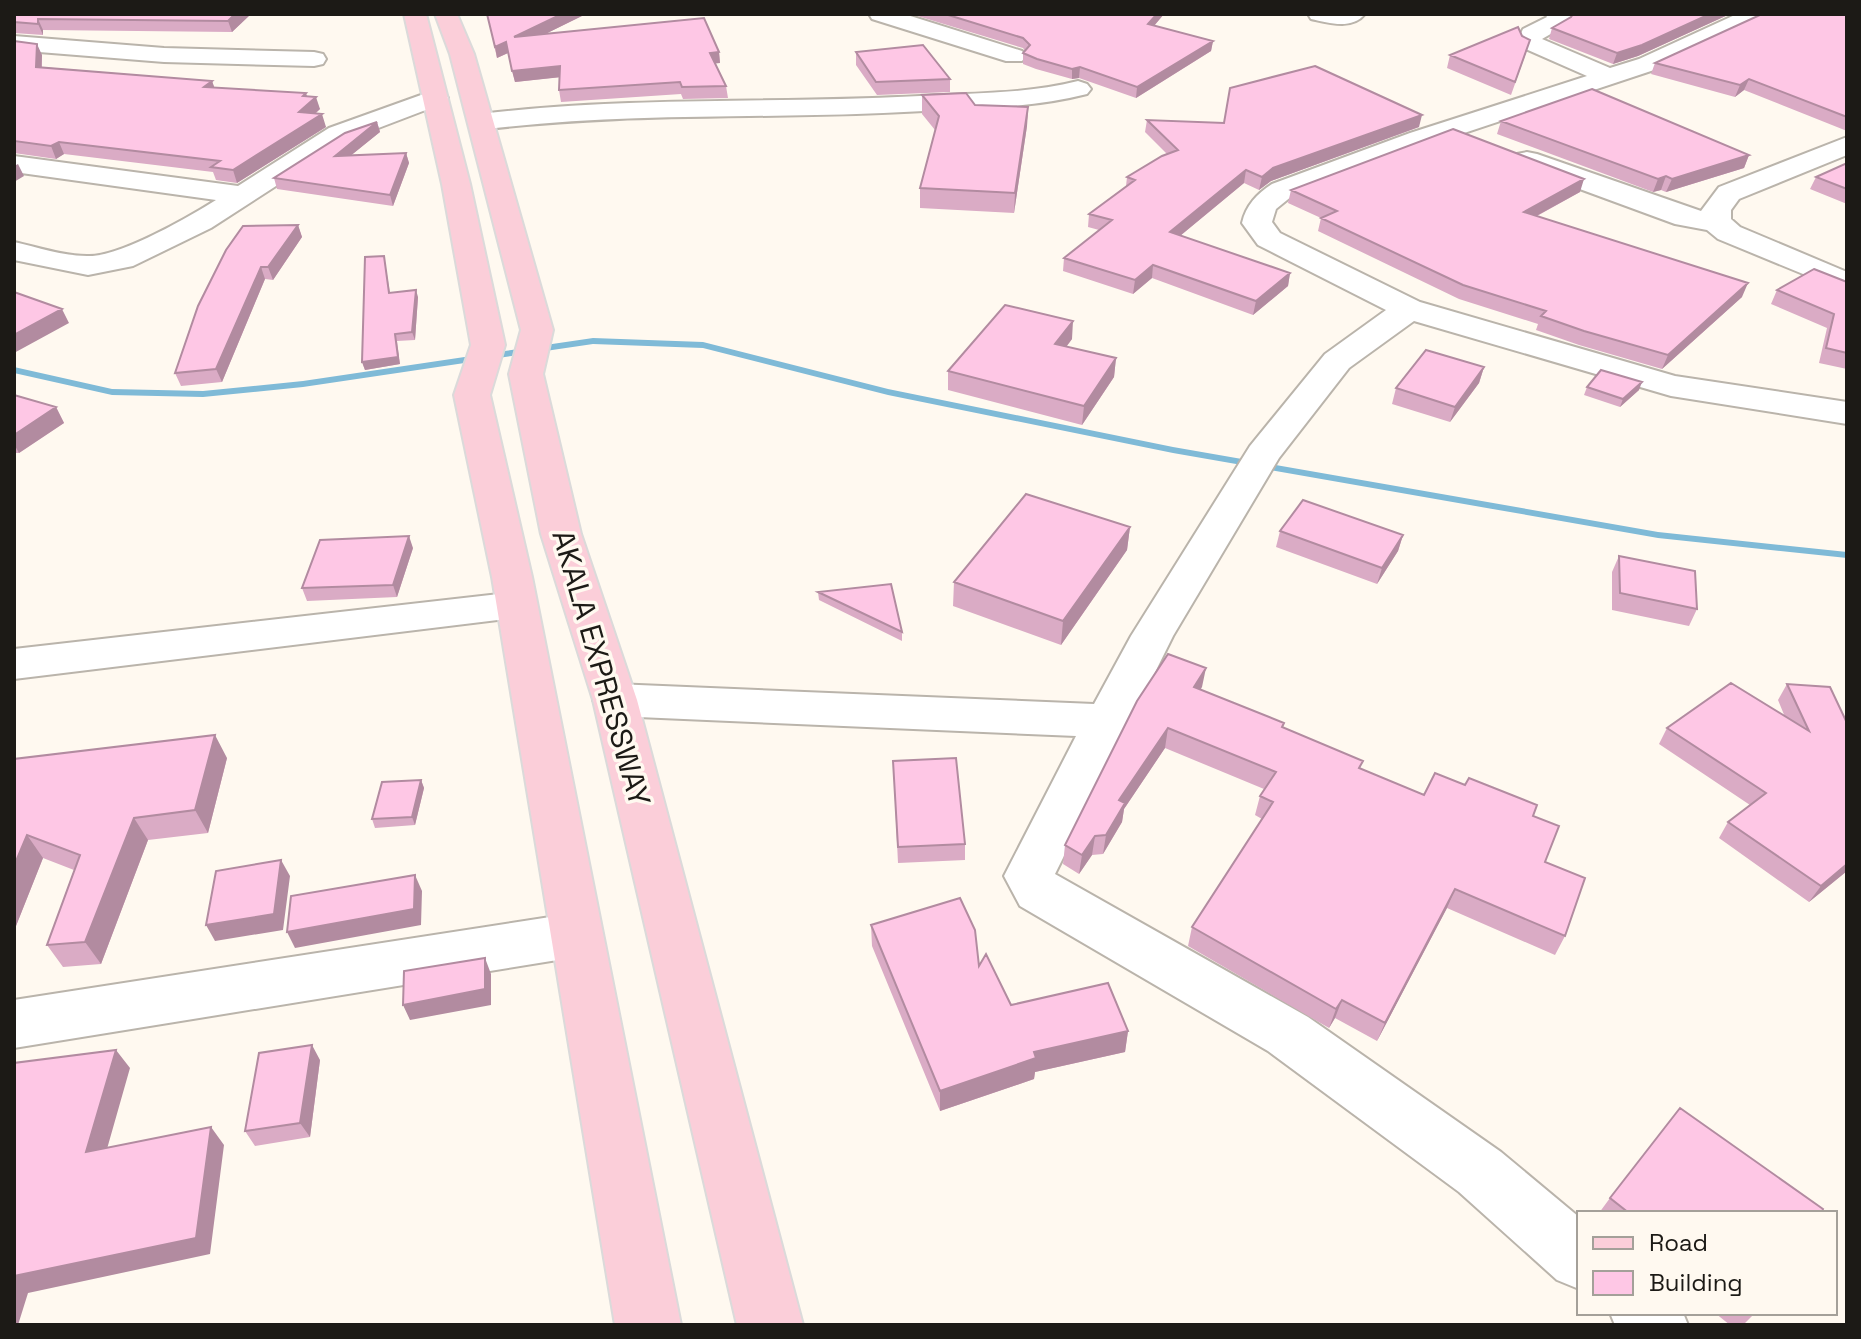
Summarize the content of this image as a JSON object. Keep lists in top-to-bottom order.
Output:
{
  "streets": {
    "main road": ["AKALA EXPRESSWAY"]
  },
  "legend": ["Road", "Building"]
}
